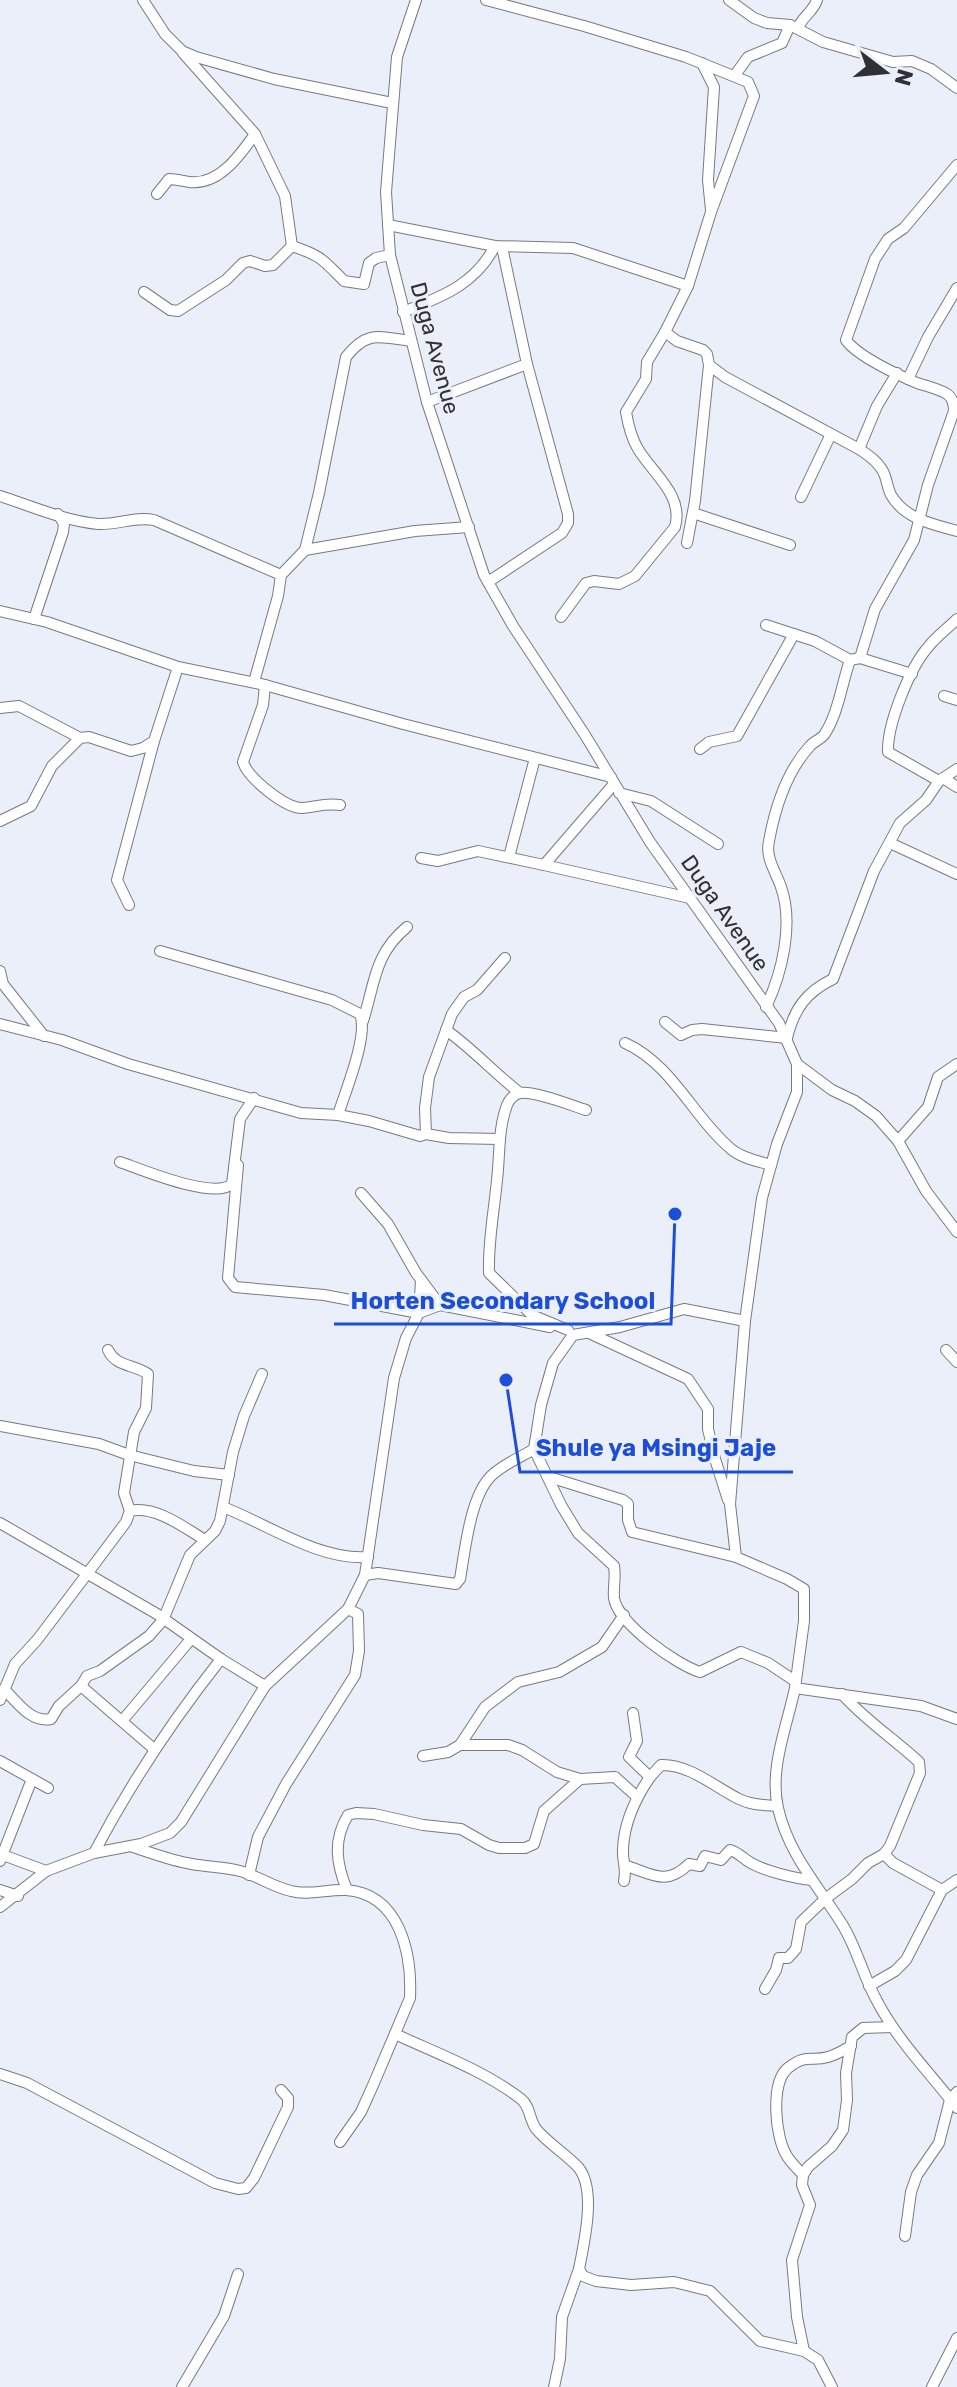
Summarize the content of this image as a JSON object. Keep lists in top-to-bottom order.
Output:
{
  "streets": {
    "street": ["Duga Avenue"]
  },
  "places": ["Horten Secondary School", "Shule ya Msingi Jaje"],
  "north": "right"
}
